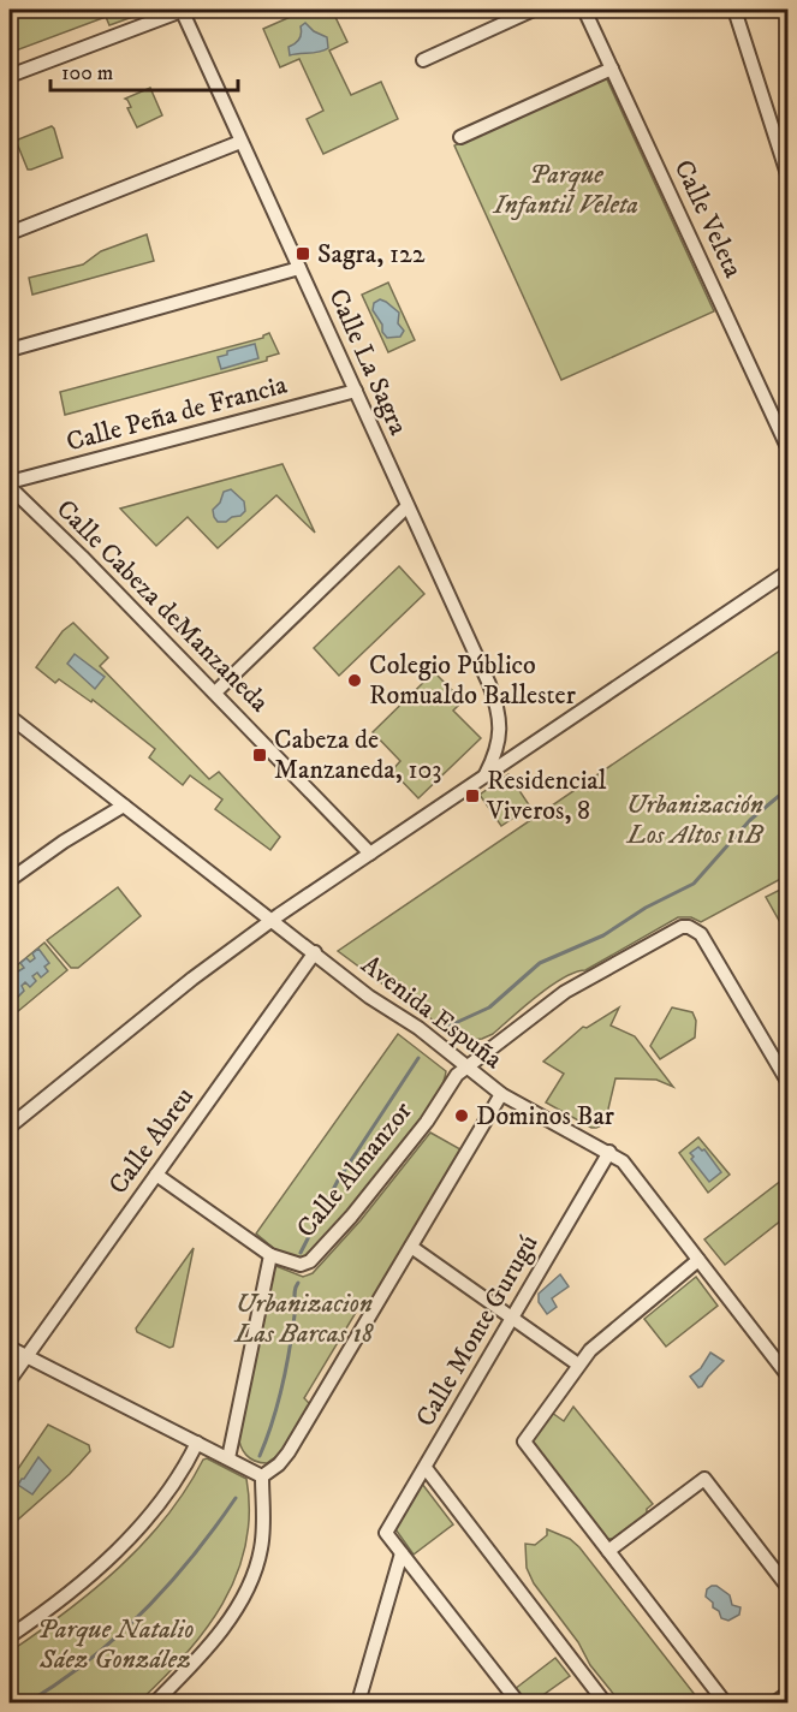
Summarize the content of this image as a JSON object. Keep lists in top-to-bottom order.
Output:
{
  "streets": {
    "street": [
      "Calle Veleta",
      "Calle La Sagra",
      "Calle Peña de Francia",
      "Calle Cabeza deManzaneda",
      "Avenida Espuña",
      "Calle Abreu",
      "Calle Almanzor",
      "Calle Monte Gurugú"
    ]
  },
  "crossings": [
    ["Calle La Sagra", "Calle Peña de Francia"],
    ["Calle Peña de Francia", "Calle Cabeza deManzaneda"],
    ["Avenida Espuña", "Calle Abreu"],
    ["Avenida Espuña", "Calle Almanzor"],
    ["Avenida Espuña", "Calle Monte Gurugú"],
    ["Calle Abreu", "Calle Almanzor"]
  ],
  "parks": [
    "Parque Infantil Veleta",
    "Urbanización Los Altos 11B",
    "Urbanizacion Las Barcas 18",
    "Parque Natalio Sáez González"
  ],
  "places": {
    "transit": ["Sagra, 122", "Cabeza de Manzaneda, 103", "Residencial Viveros, 8"],
    "other": ["Colegio Público Romualdo Ballester", "Dominos Bar"]
  },
  "scale_bar": "100 m"
}
